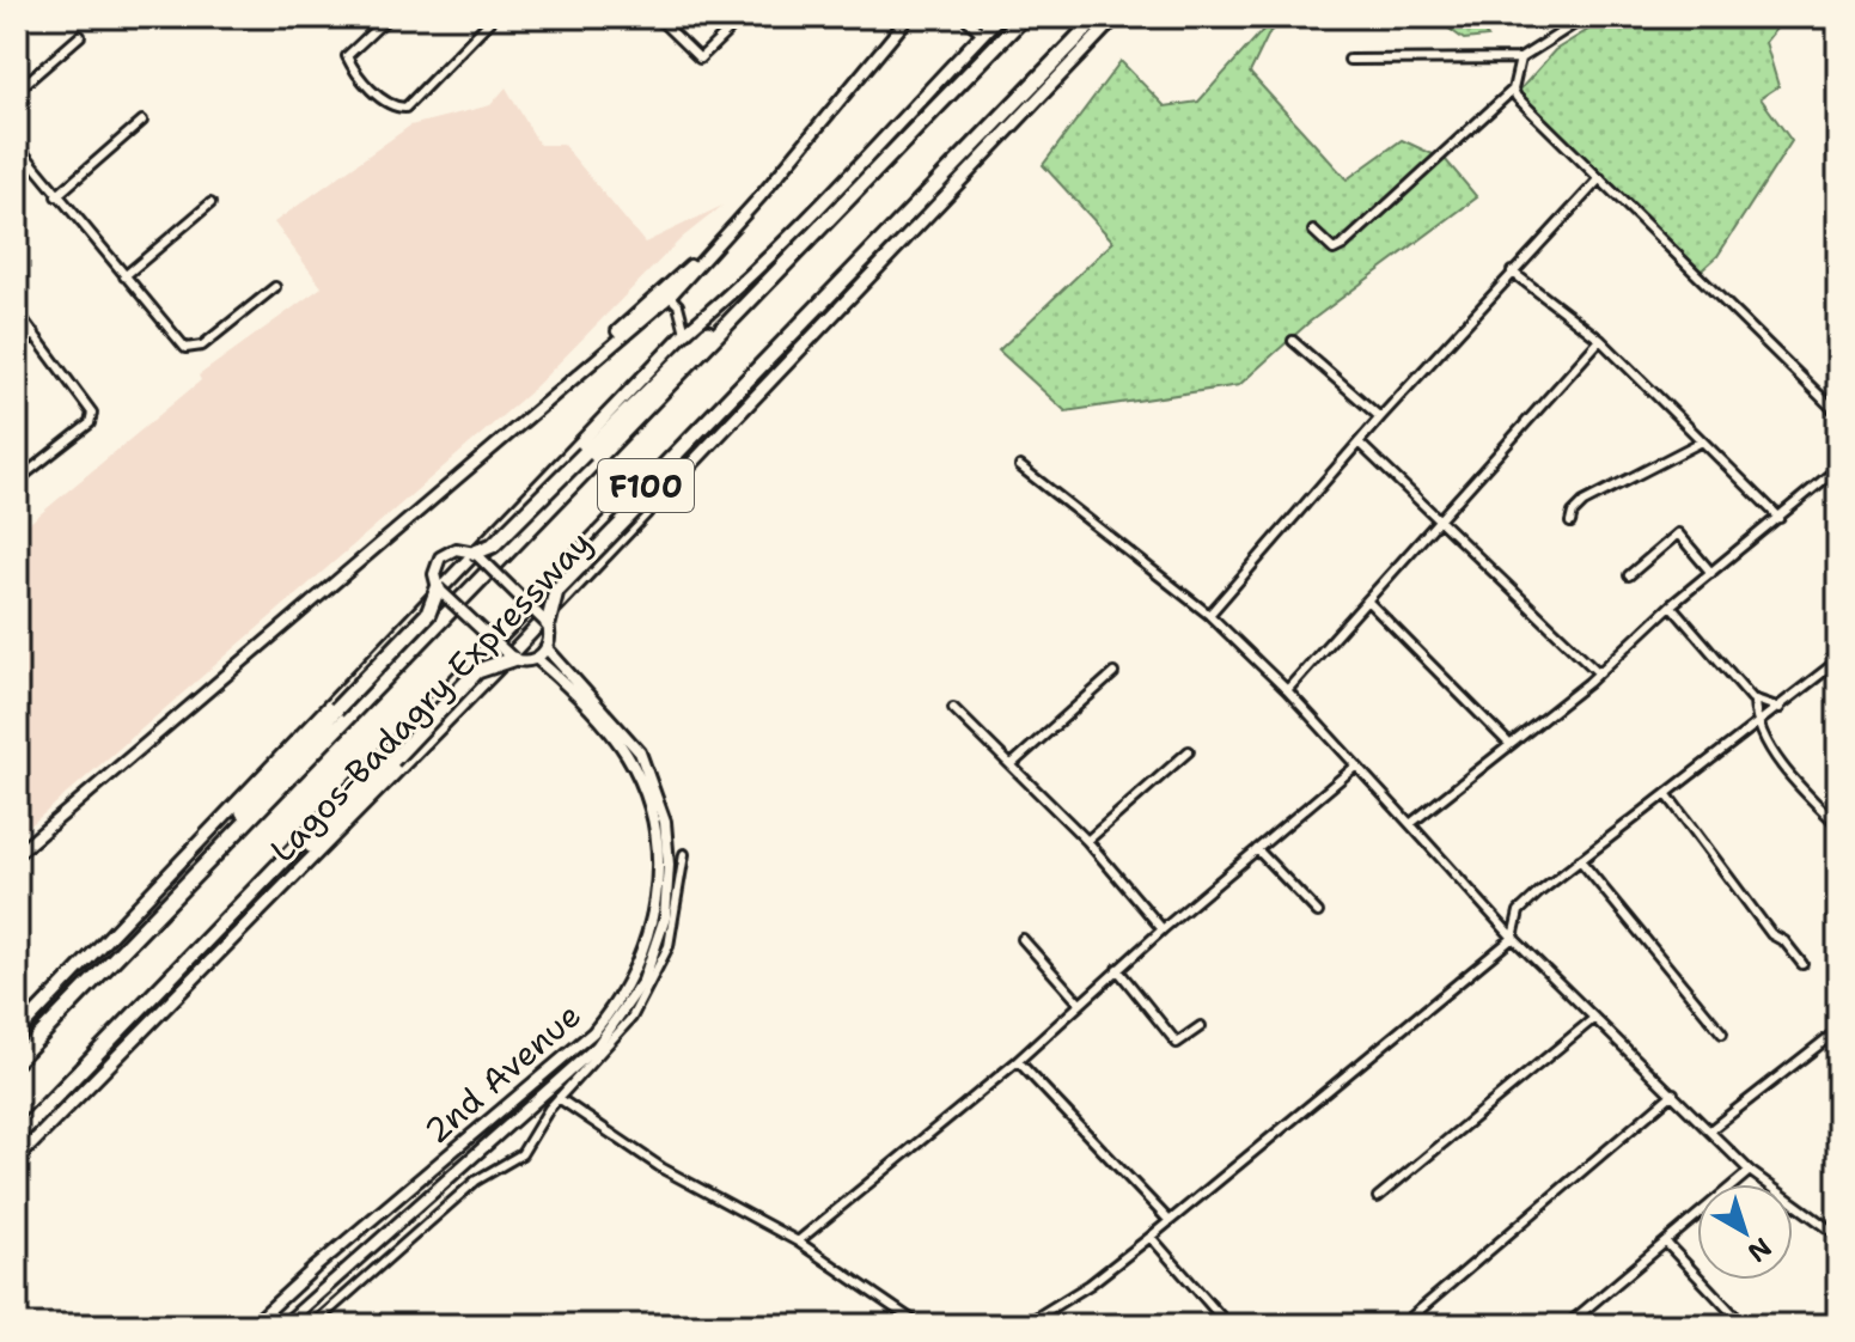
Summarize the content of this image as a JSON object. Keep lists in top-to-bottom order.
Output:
{
  "streets": {
    "highway": ["F100", "Lagos-Badagry Expressway"],
    "street": ["2nd Avenue"]
  },
  "north": "bottom right"
}
